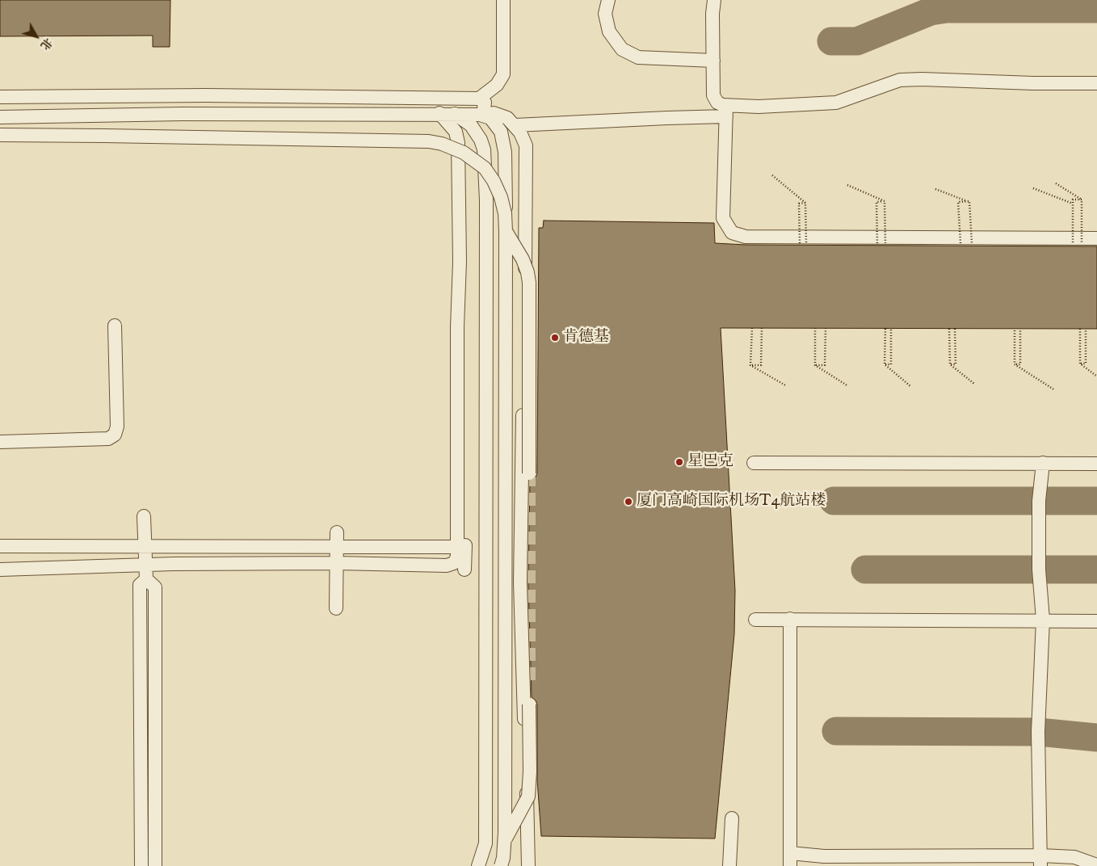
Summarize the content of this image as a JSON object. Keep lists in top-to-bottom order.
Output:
{
  "places": ["肯德基", "星巴克", "厦门高崎国际机场T4航站楼"],
  "north": "bottom right"
}
